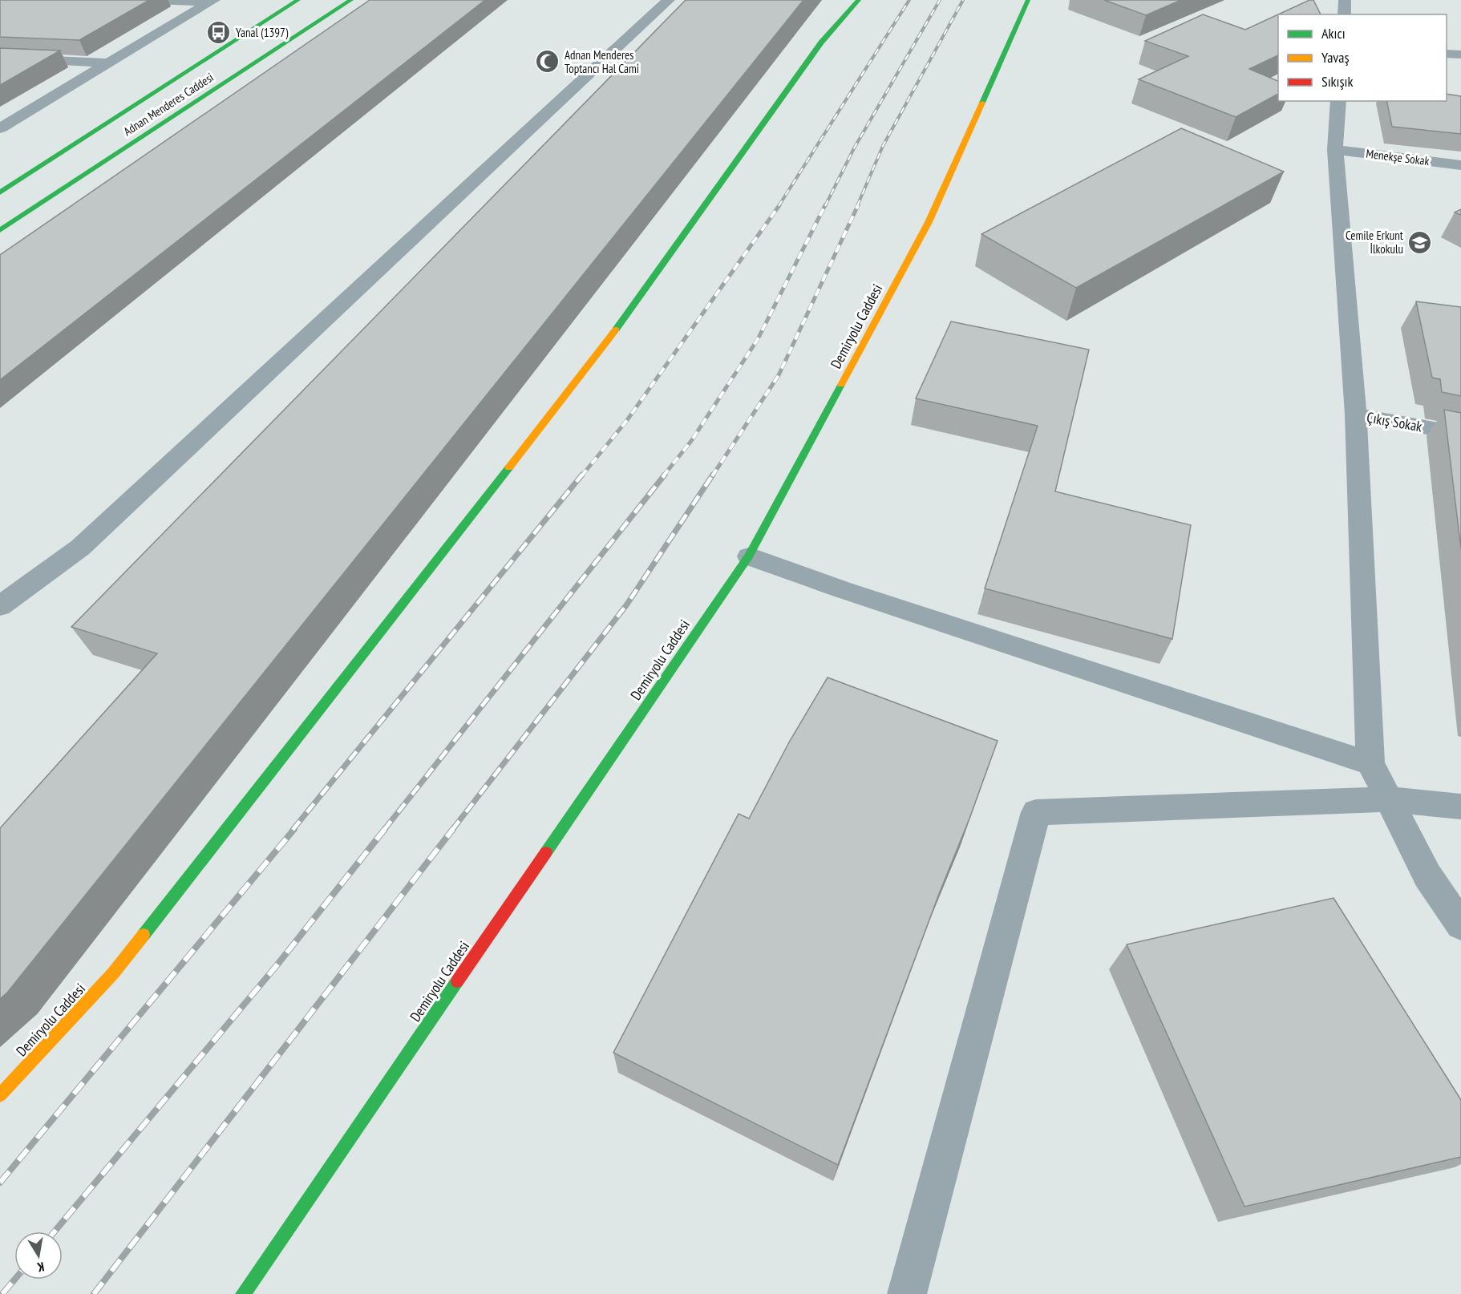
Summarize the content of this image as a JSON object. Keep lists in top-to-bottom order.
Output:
{
  "streets": {
    "main road": ["Adnan Menderes Caddesi", "Demiryolu Caddesi"],
    "street": ["Menekşe Sokak", "Çıkış Sokak"]
  },
  "places": {
    "bus stop": ["Yanal (1397)"],
    "mosque": ["Adnan Menderes Toptancı Hal Cami"],
    "school or university": ["Cemile Erkunt İlkokulu"]
  },
  "legend": ["Akıcı", "Yavaş", "Sıkışık"],
  "north": "bottom"
}
